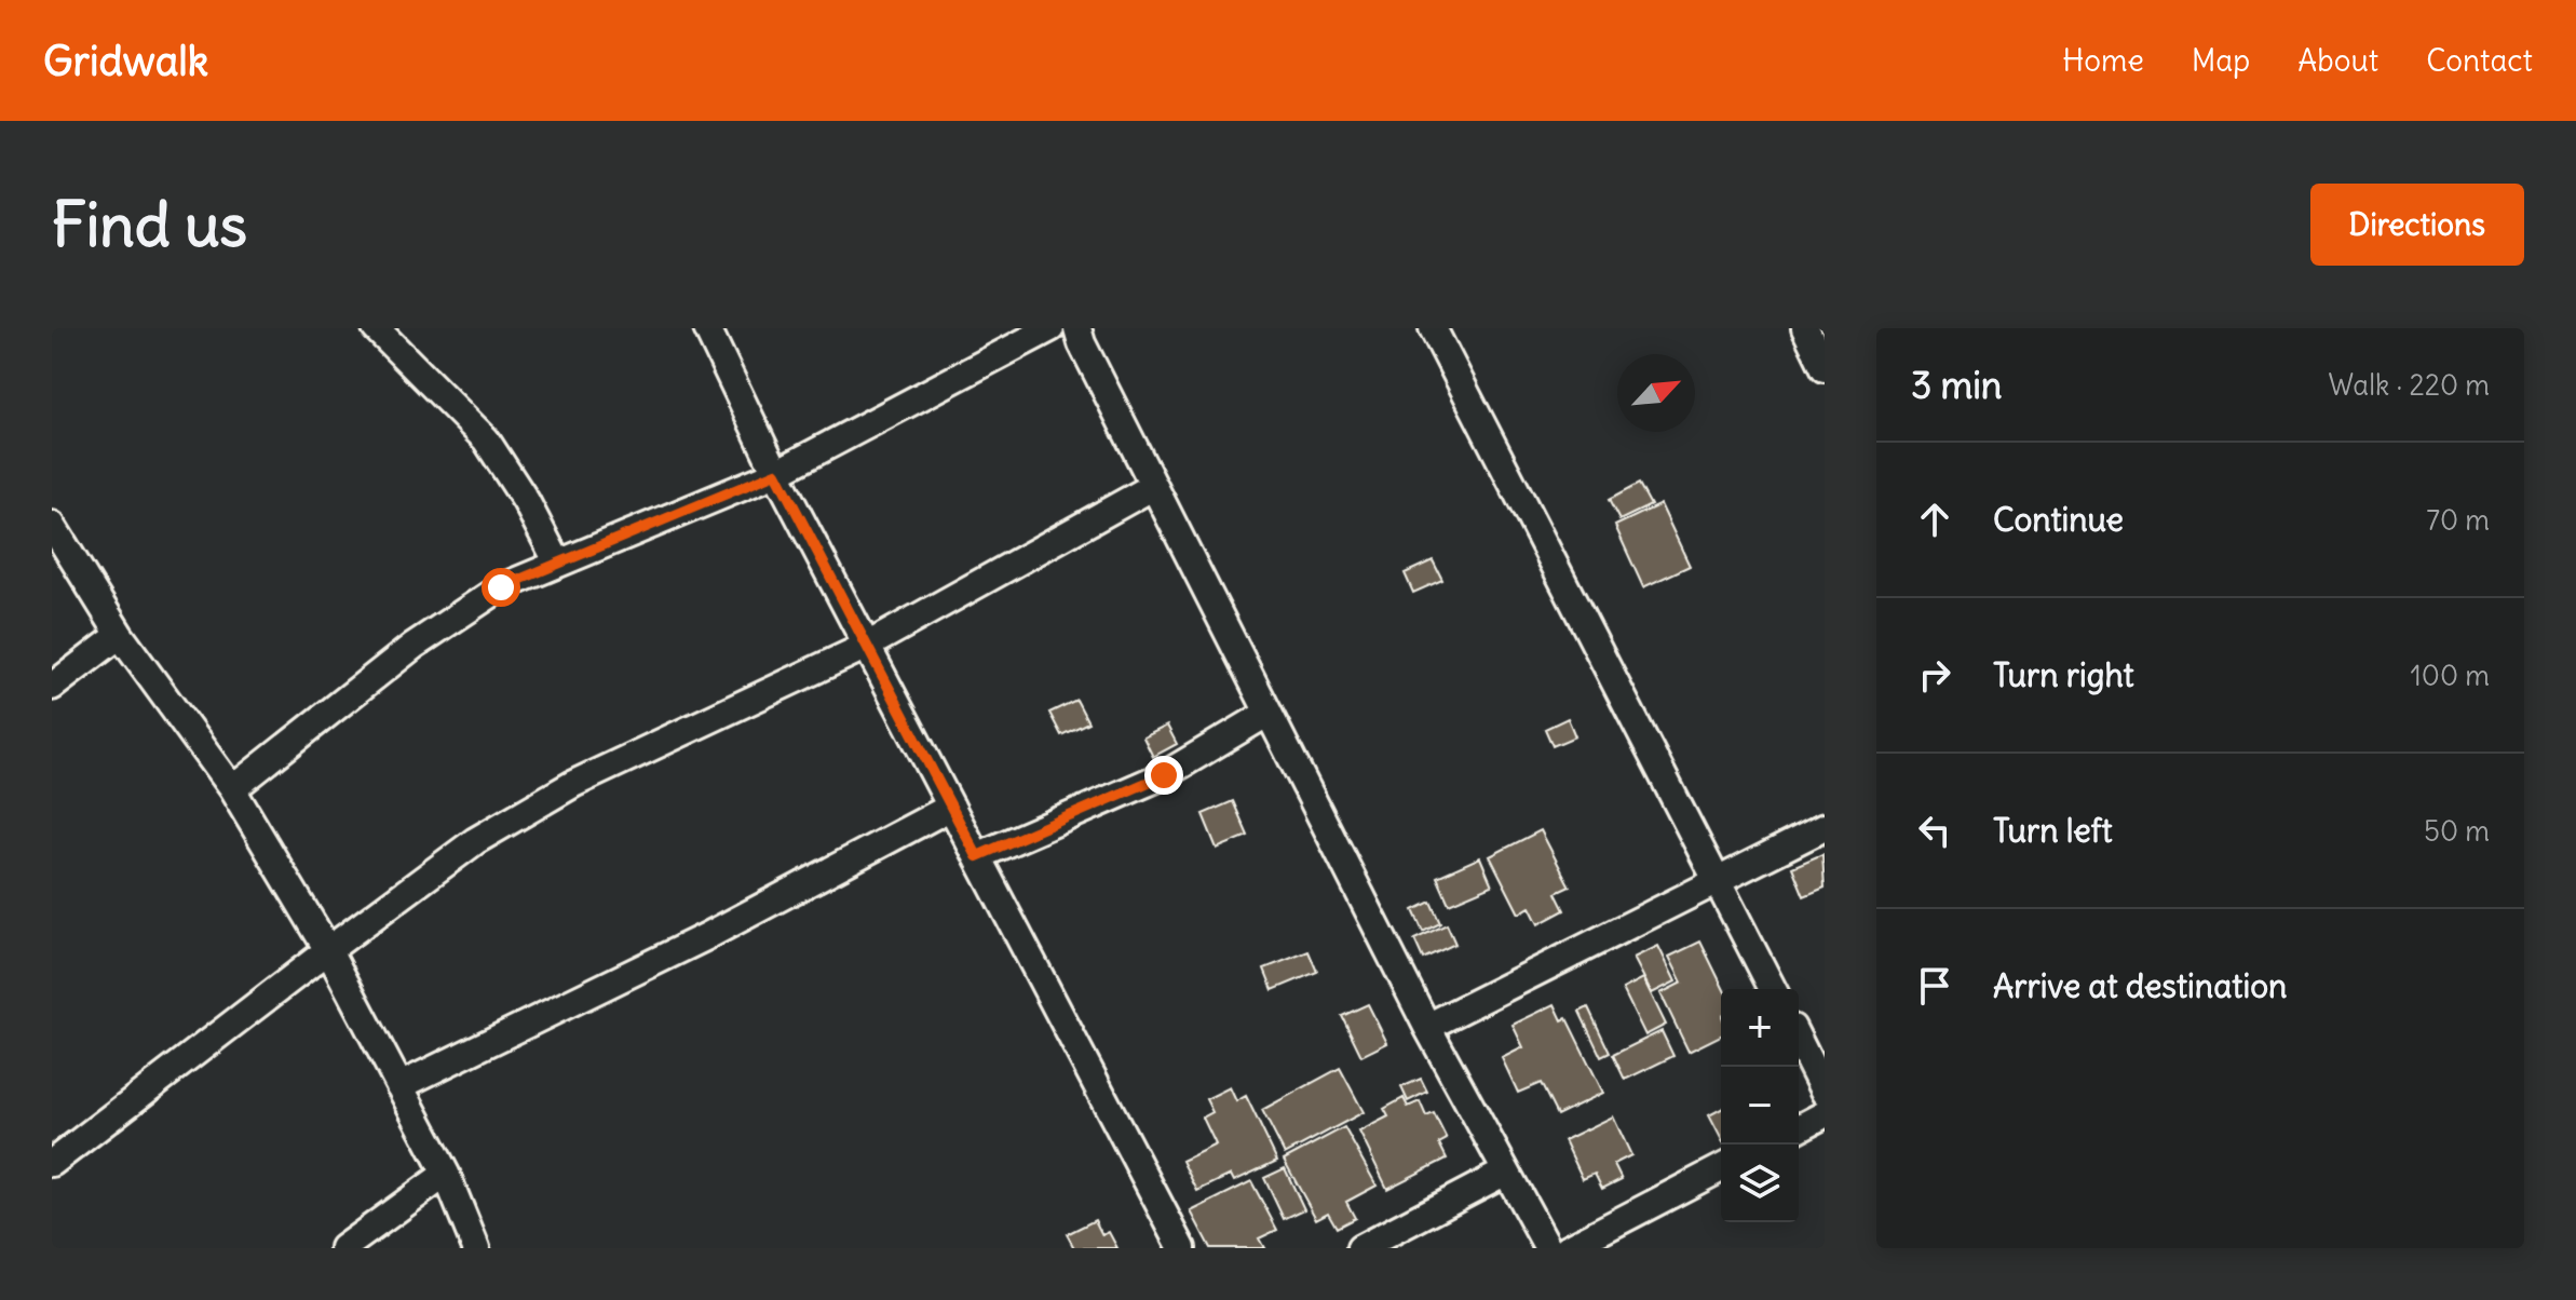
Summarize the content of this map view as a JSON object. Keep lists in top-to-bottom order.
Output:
{
  "north": "top right",
  "page": {
    "header": "Gridwalk",
    "nav": [
      "Home",
      "Map",
      "About",
      "Contact"
    ],
    "buttons": "Directions",
    "title": "Find us",
    "heading": ["3 min", "Walk · 220 m"],
    "list": [
      ["Continue", "70 m"],
      ["Turn right", "100 m"],
      ["Turn left", "50 m"],
      "Arrive at destination"
    ],
    "map_buttons": ["+", "−"]
  }
}
